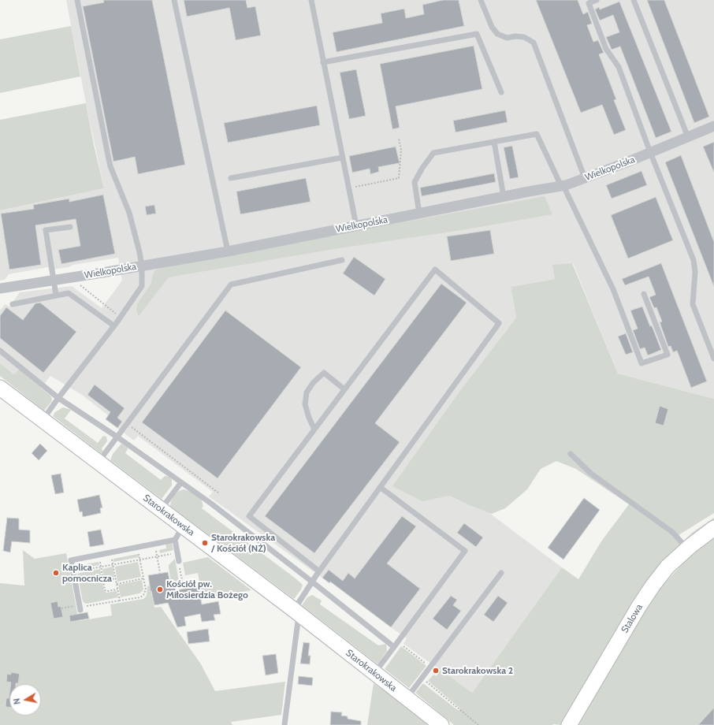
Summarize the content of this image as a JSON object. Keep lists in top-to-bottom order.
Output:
{
  "streets": {
    "street": ["Wielkopolska", "Starokrakowska", "Stalowa"]
  },
  "places": [
    "Starokrakowska / Kościół (NŻ)",
    "Kaplica pomocnicza",
    "Kościół pw. Miłosierdzia Bożego",
    "Starokrakowska 2"
  ],
  "north": "left"
}
